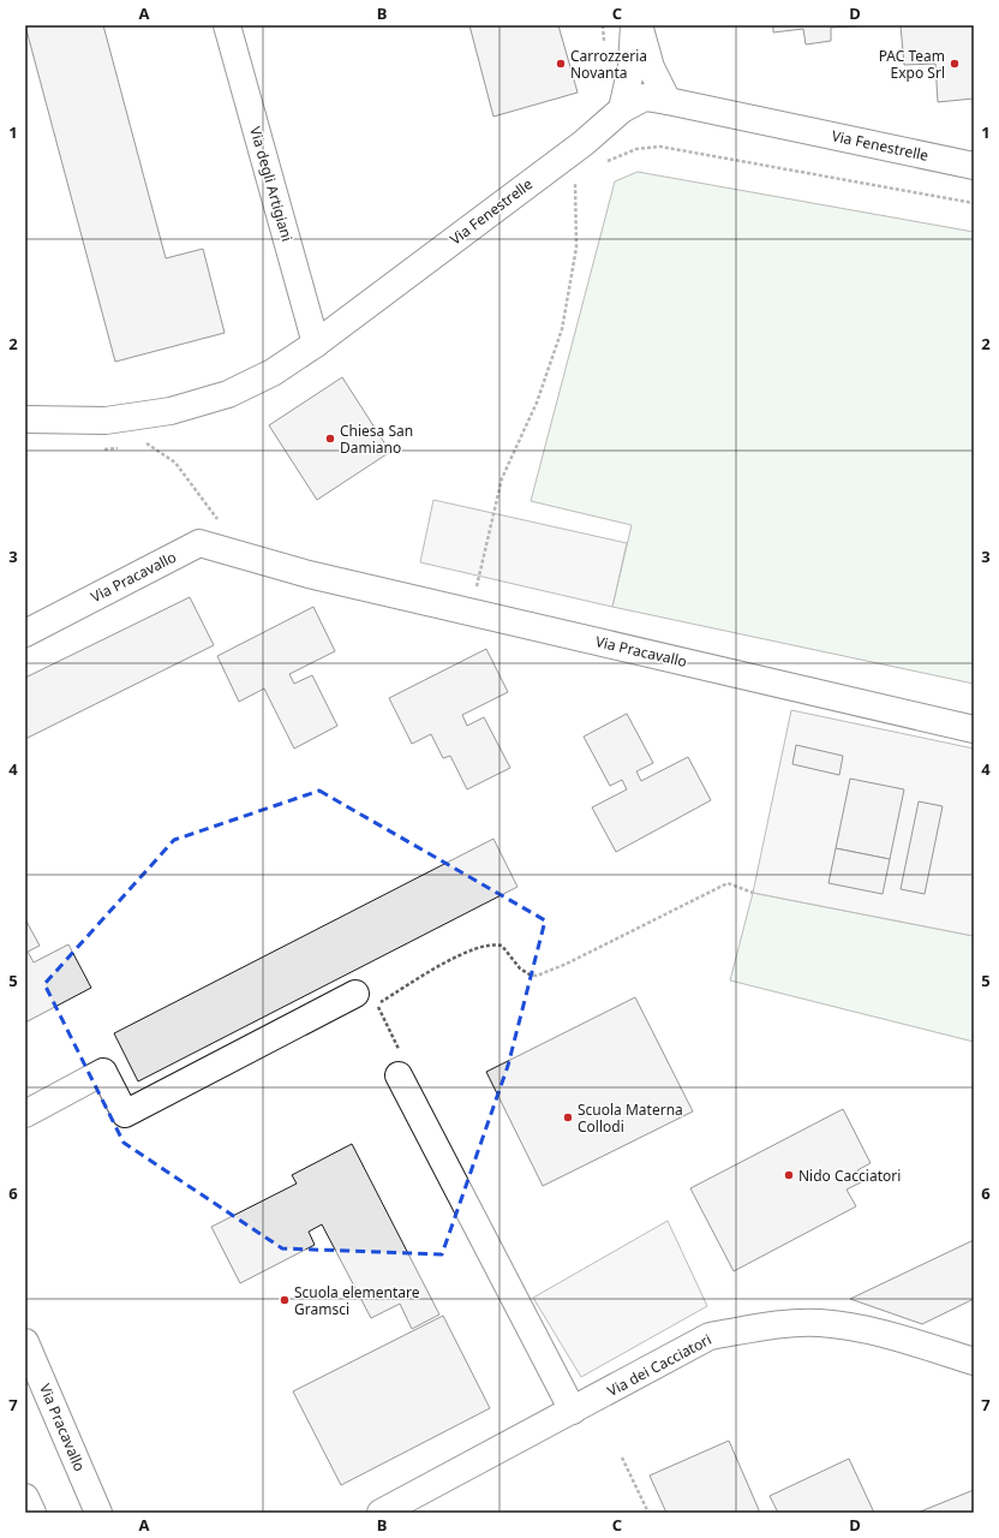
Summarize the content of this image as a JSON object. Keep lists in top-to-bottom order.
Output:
{
  "streets": {
    "street": [
      "Via Fenestrelle",
      "Via degli Artigiani",
      "Via Pracavallo",
      "Via dei Cacciatori"
    ]
  },
  "crossings": [
    ["Via Fenestrelle", "Via degli Artigiani"]
  ],
  "places": [
    "Carrozzeria Novanta",
    "PAC Team Expo Srl",
    "Chiesa San Damiano",
    "Scuola Materna Collodi",
    "Nido Cacciatori",
    "Scuola elementare Gramsci"
  ],
  "grid": {
    "columns": [
      "A",
      "B",
      "C",
      "D"
    ],
    "rows": [
      "1",
      "2",
      "3",
      "4",
      "5",
      "6",
      "7"
    ]
  }
}
